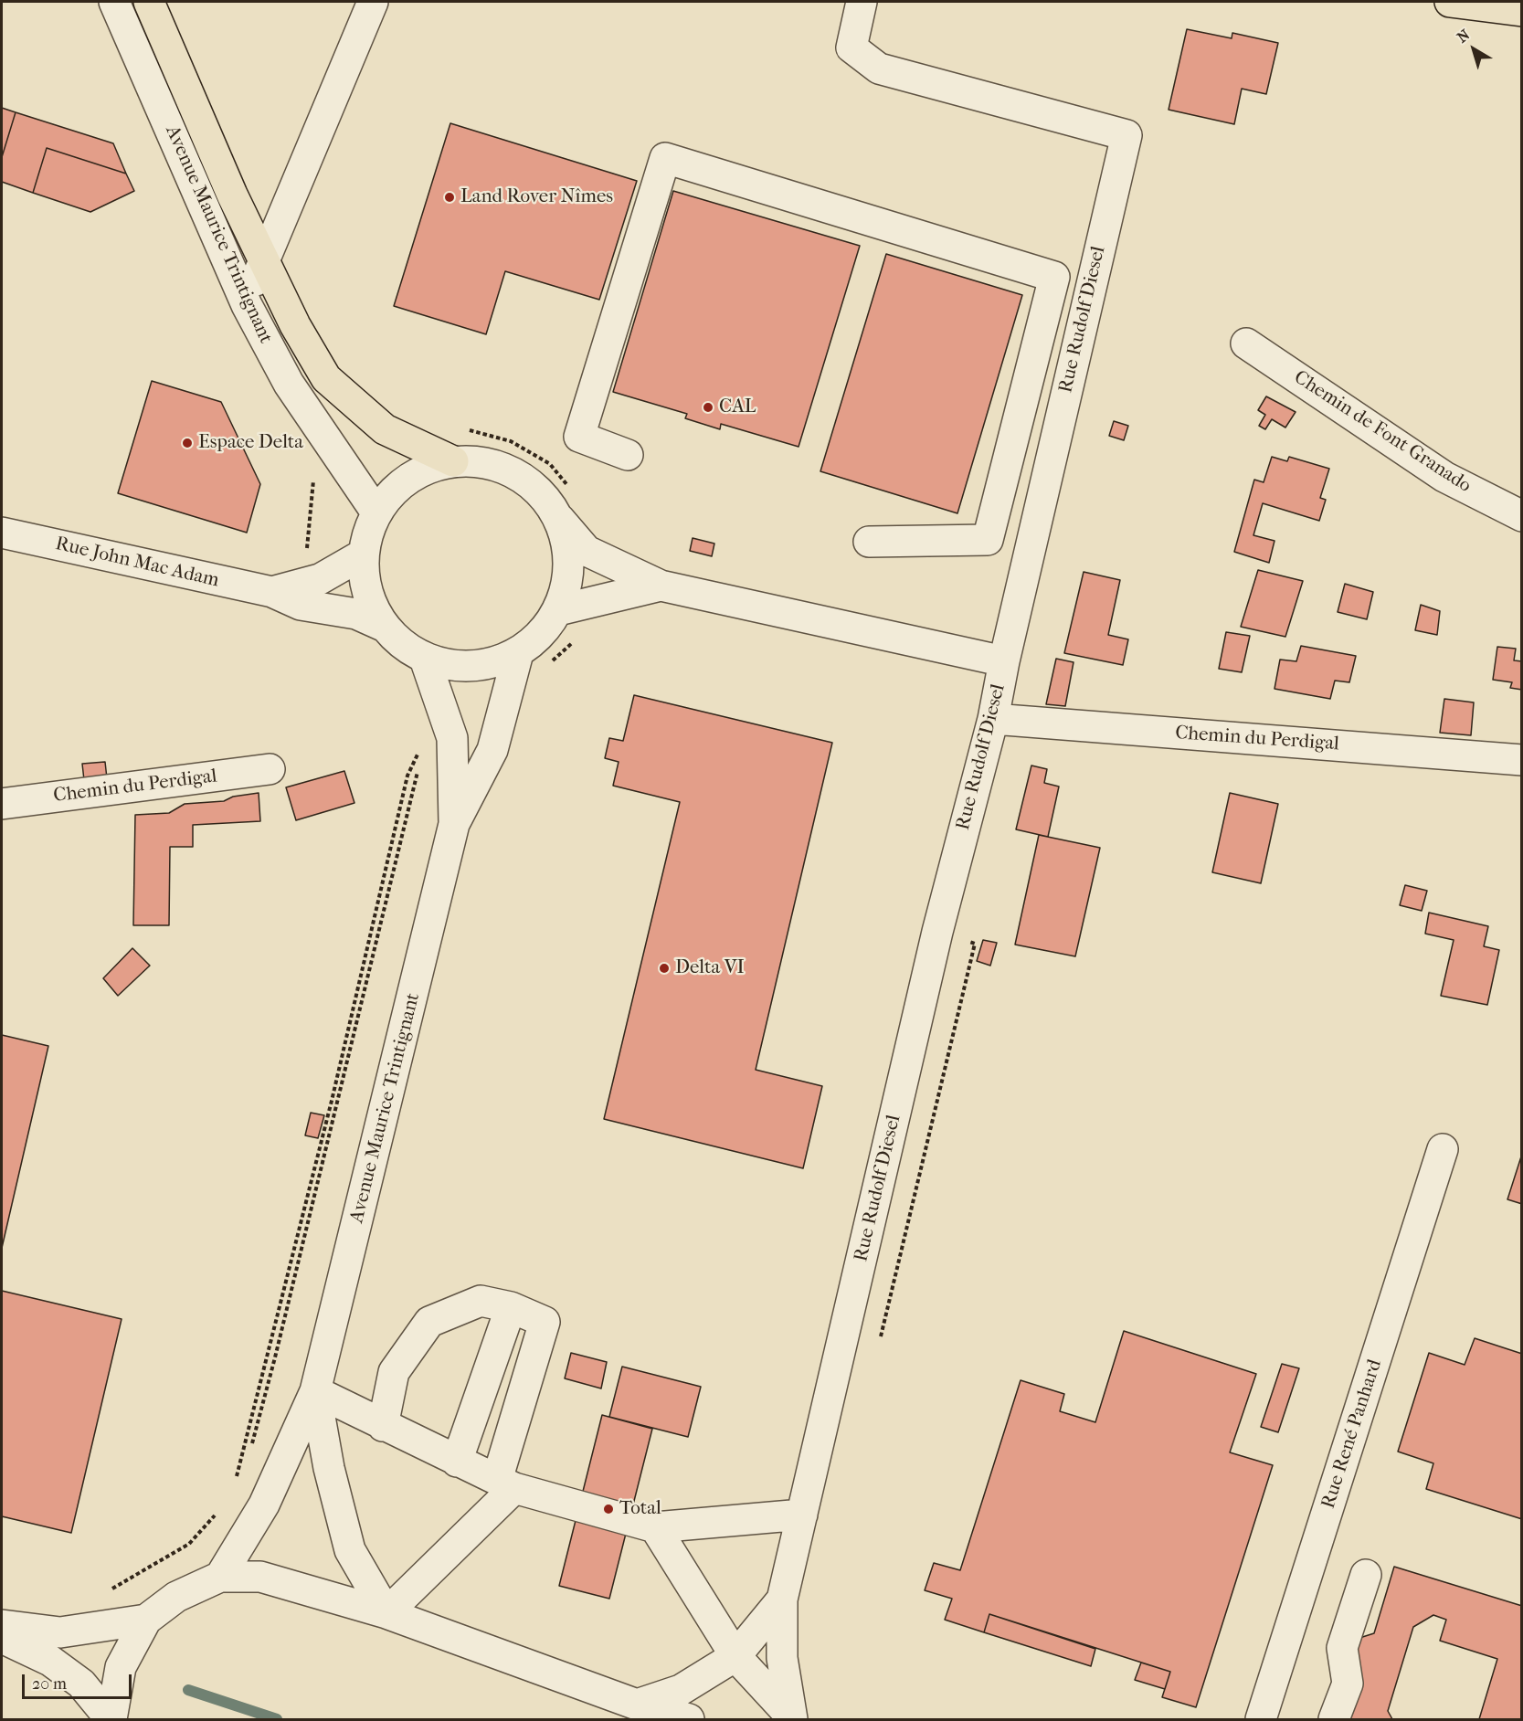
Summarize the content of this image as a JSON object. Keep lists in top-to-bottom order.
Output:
{
  "streets": {
    "street": [
      "Avenue Maurice Trintignant",
      "Rue Rudolf Diesel",
      "Chemin de Font Granado",
      "Rue John Mac Adam",
      "Chemin du Perdigal",
      "Rue René Panhard"
    ]
  },
  "crossings": [
    ["Rue Rudolf Diesel", "Chemin du Perdigal"]
  ],
  "places": [
    "Land Rover Nîmes",
    "CAL",
    "Espace Delta",
    "Delta VI",
    "Total"
  ],
  "scale_bar": "20 m",
  "north": "top left"
}
